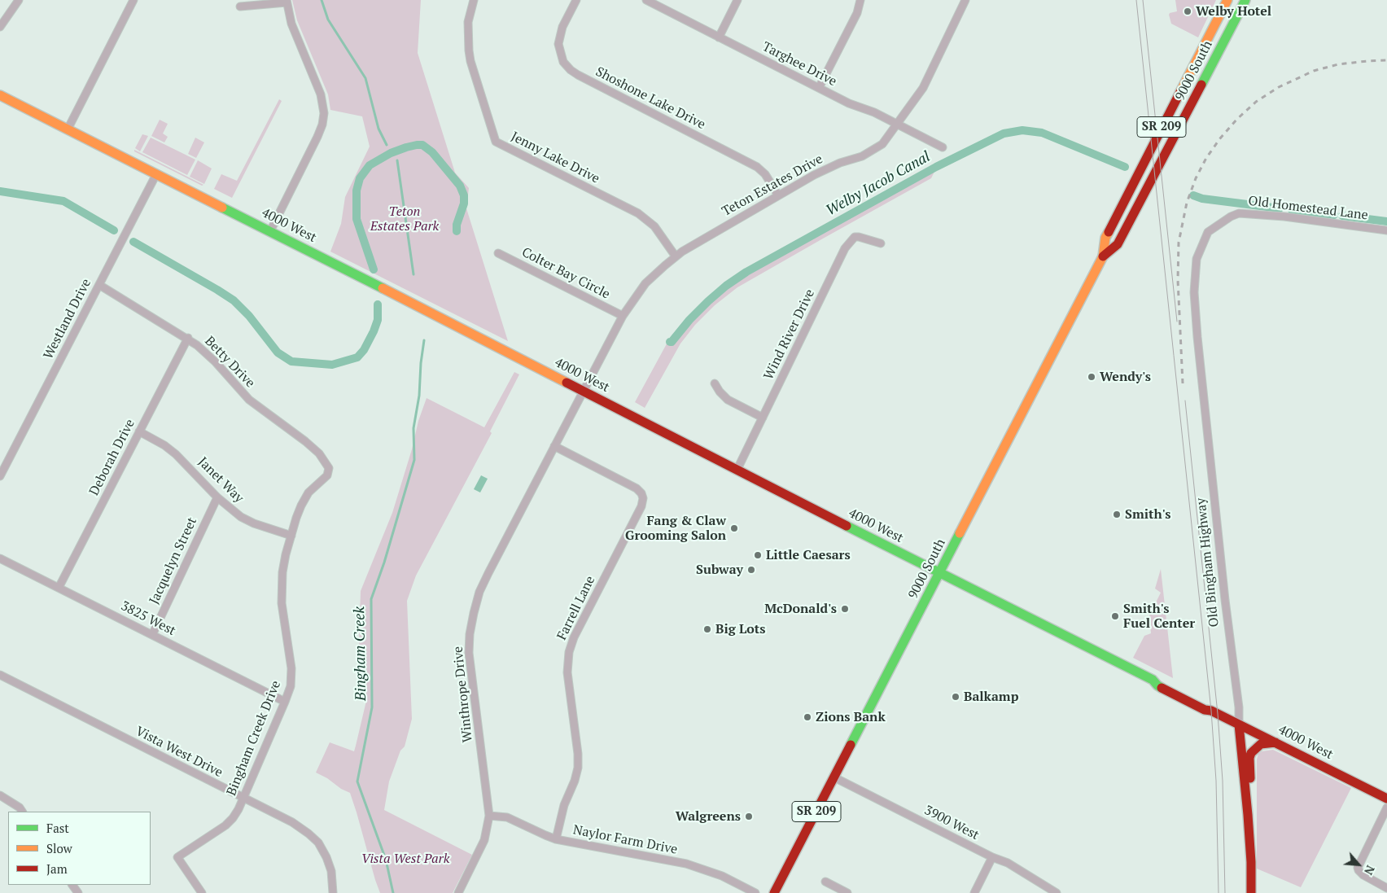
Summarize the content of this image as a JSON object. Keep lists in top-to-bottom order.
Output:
{
  "streets": {
    "main road": [
      "9000 South",
      "SR 209",
      "4000 West",
      "Old Bingham Highway"
    ],
    "street": [
      "Targhee Drive",
      "Shoshone Lake Drive",
      "Jenny Lake Drive",
      "Teton Estates Drive",
      "Old Homestead Lane",
      "Colter Bay Circle",
      "Westland Drive",
      "Wind River Drive",
      "Betty Drive",
      "Deborah Drive",
      "Janet Way",
      "Jacquelyn Street",
      "Farrell Lane",
      "3825 West",
      "Winthrope Drive",
      "Bingham Creek Drive",
      "Vista West Drive",
      "3900 West",
      "Naylor Farm Drive"
    ]
  },
  "crossings": [
    ["Targhee Drive", "Teton Estates Drive"],
    ["9000 South", "4000 West"],
    ["9000 South", "3900 West"],
    ["Shoshone Lake Drive", "Teton Estates Drive"],
    ["Jenny Lake Drive", "Teton Estates Drive"],
    ["Teton Estates Drive", "4000 West"],
    ["Teton Estates Drive", "Colter Bay Circle"],
    ["Teton Estates Drive", "Winthrope Drive"],
    ["Old Homestead Lane", "Old Bingham Highway"],
    ["4000 West", "Westland Drive"],
    ["4000 West", "Wind River Drive"],
    ["4000 West", "Old Bingham Highway"],
    ["4000 West", "Winthrope Drive"],
    ["Westland Drive", "Betty Drive"],
    ["Betty Drive", "Deborah Drive"],
    ["Betty Drive", "Bingham Creek Drive"],
    ["Deborah Drive", "Janet Way"],
    ["Deborah Drive", "3825 West"],
    ["Janet Way", "Jacquelyn Street"],
    ["Janet Way", "Bingham Creek Drive"],
    ["Jacquelyn Street", "3825 West"],
    ["Farrell Lane", "Winthrope Drive"],
    ["Farrell Lane", "Naylor Farm Drive"],
    ["3825 West", "Bingham Creek Drive"],
    ["Winthrope Drive", "Naylor Farm Drive"],
    ["Bingham Creek Drive", "Vista West Drive"]
  ],
  "water": ["Welby Jacob Canal", "Bingham Creek"],
  "parks": ["Teton Estates Park", "Vista West Park"],
  "places": [
    "Welby Hotel",
    "Wendy's",
    "Smith's",
    "Fang & Claw Grooming Salon",
    "Little Caesars",
    "Subway",
    "McDonald's",
    "Smith's Fuel Center",
    "Big Lots",
    "Balkamp",
    "Zions Bank",
    "Walgreens"
  ],
  "legend": ["Fast", "Slow", "Jam"],
  "north": "bottom right"
}
